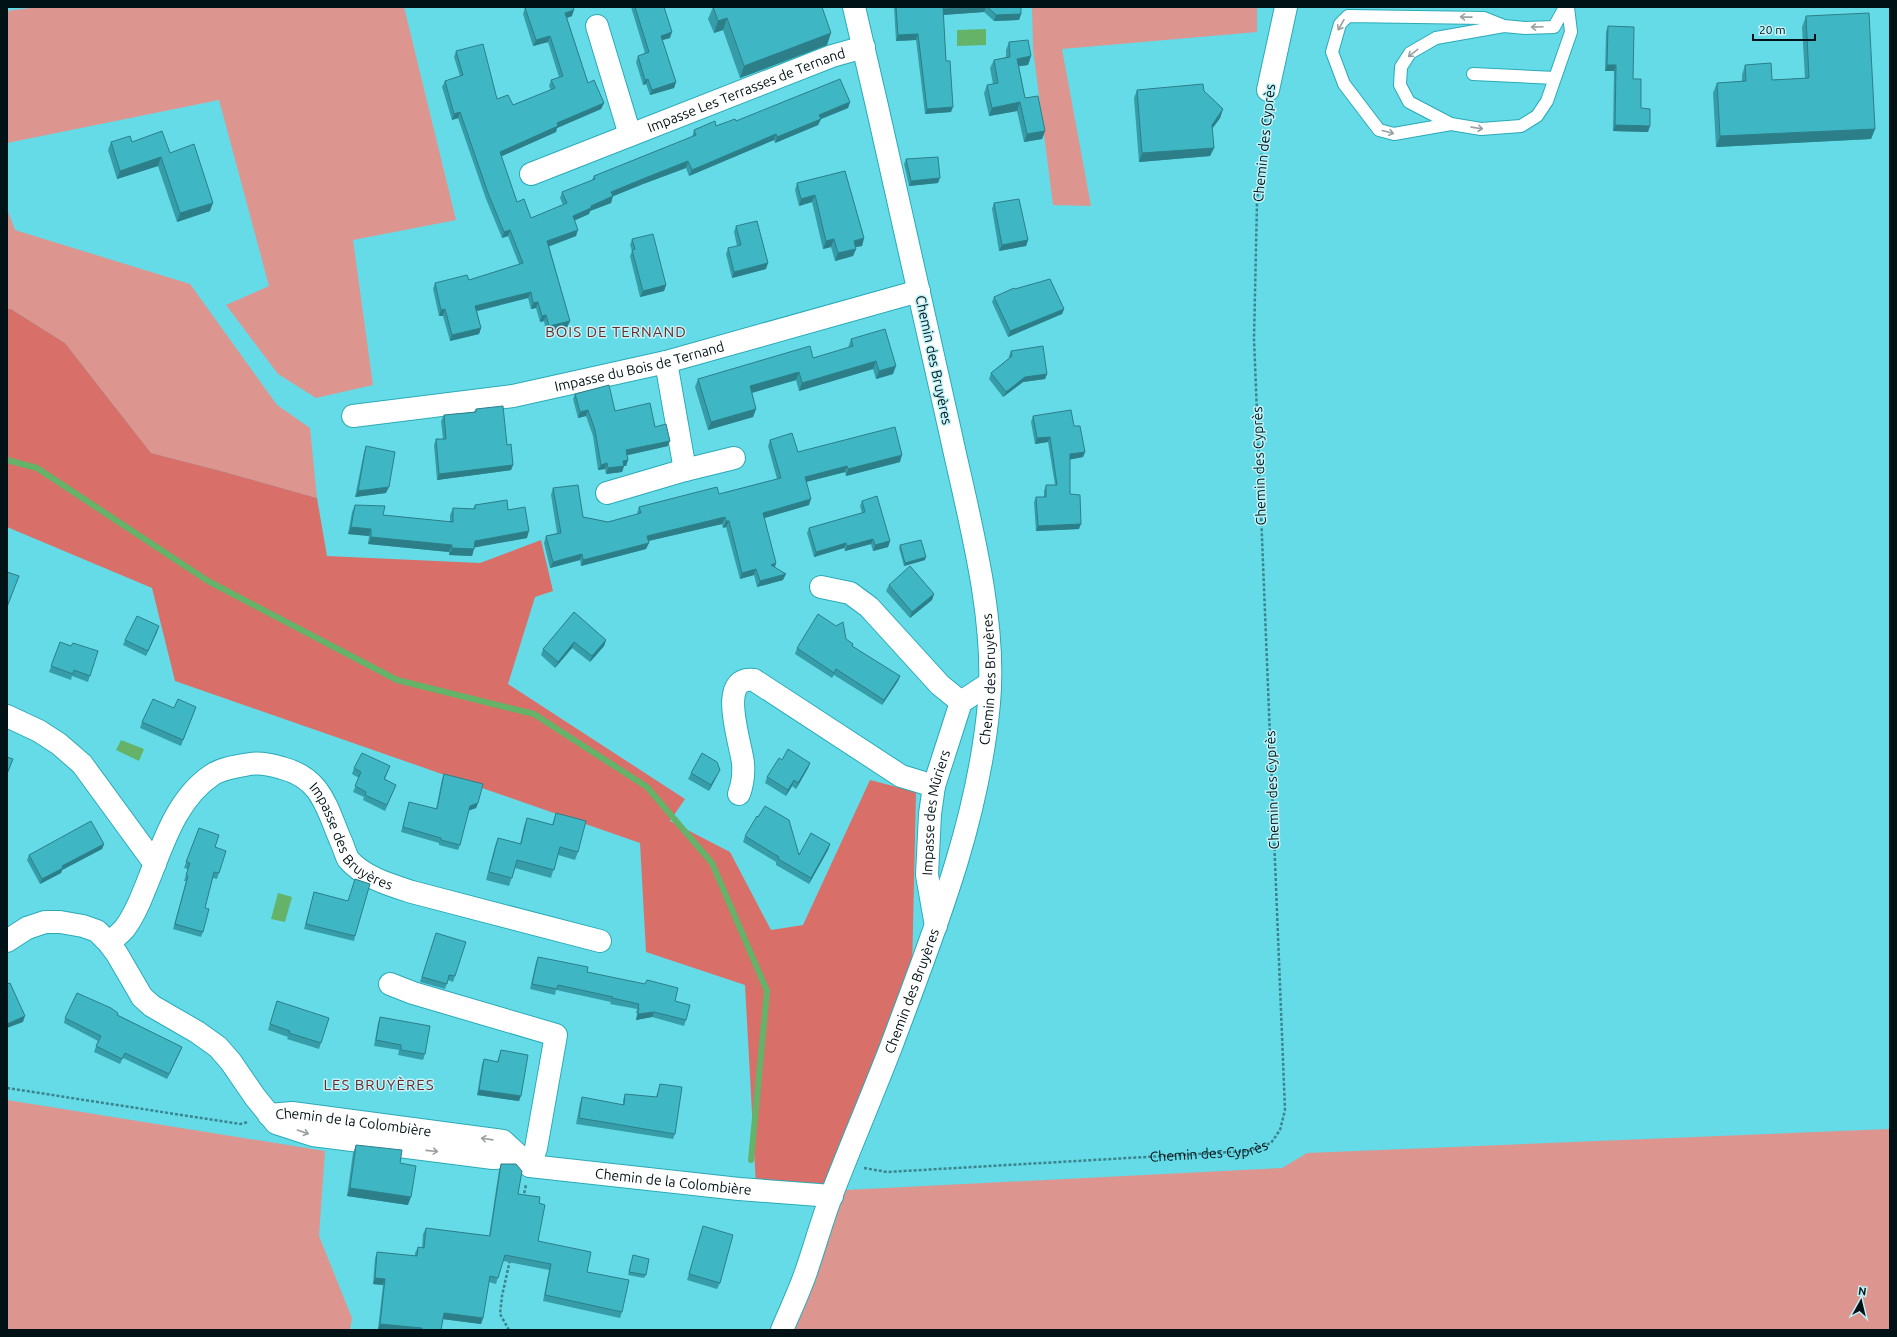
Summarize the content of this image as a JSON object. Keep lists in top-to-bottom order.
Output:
{
  "streets": {
    "street": [
      "Impasse Les Terrasses de Ternand",
      "Chemin des Cyprès",
      "Chemin des Bruyères",
      "Impasse du Bois de Ternand",
      "Impasse des Mûriers",
      "Impasse des Bruyères",
      "Chemin de la Colombière"
    ]
  },
  "crossings": [
    ["Impasse Les Terrasses de Ternand", "Chemin des Bruyères"],
    ["Chemin des Cyprès", "Chemin des Bruyères"],
    ["Chemin des Bruyères", "Impasse du Bois de Ternand"],
    ["Chemin des Bruyères", "Impasse des Mûriers"],
    ["Chemin des Bruyères", "Chemin de la Colombière"]
  ],
  "districts": ["BOIS DE TERNAND", "LES BRUYÈRES"],
  "scale_bar": "20 m",
  "north": "top"
}
